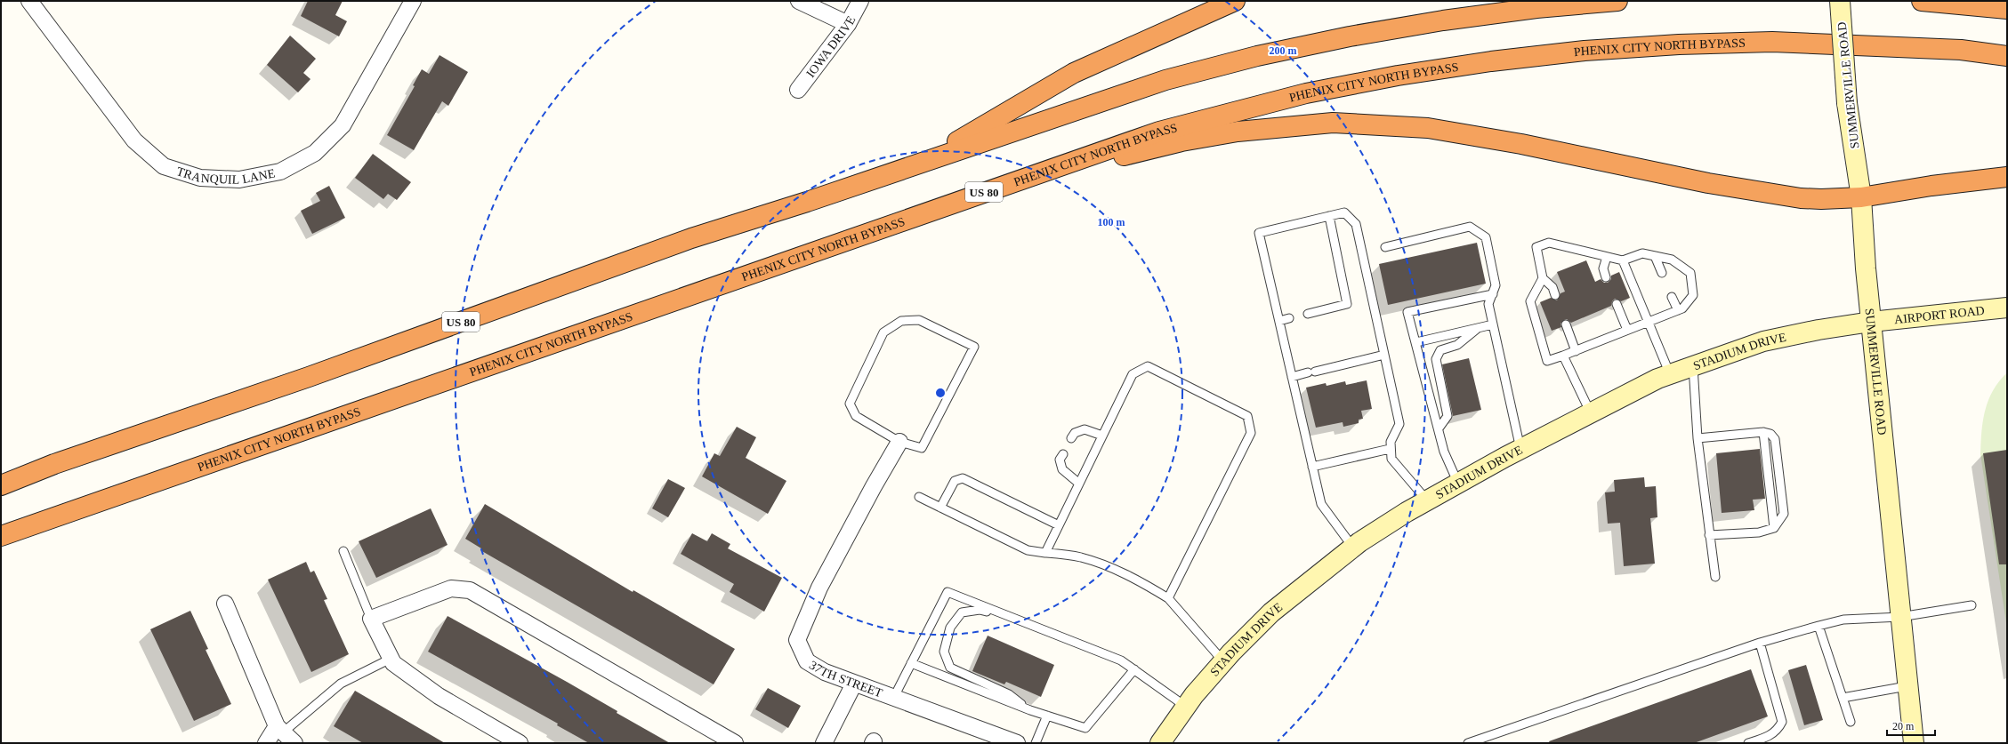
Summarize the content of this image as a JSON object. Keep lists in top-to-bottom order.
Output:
{
  "streets": {
    "highway": ["PHENIX CITY NORTH BYPASS", "US 80"],
    "street": [
      "IOWA DRIVE",
      "SUMMERVILLE ROAD",
      "TRANQUIL LANE",
      "AIRPORT ROAD",
      "STADIUM DRIVE",
      "37TH STREET"
    ]
  },
  "crossings": [
    ["SUMMERVILLE ROAD", "AIRPORT ROAD"],
    ["SUMMERVILLE ROAD", "STADIUM DRIVE"],
    ["AIRPORT ROAD", "STADIUM DRIVE"]
  ],
  "scale_bar": "20 m",
  "rings": ["200 m", "100 m"]
}
